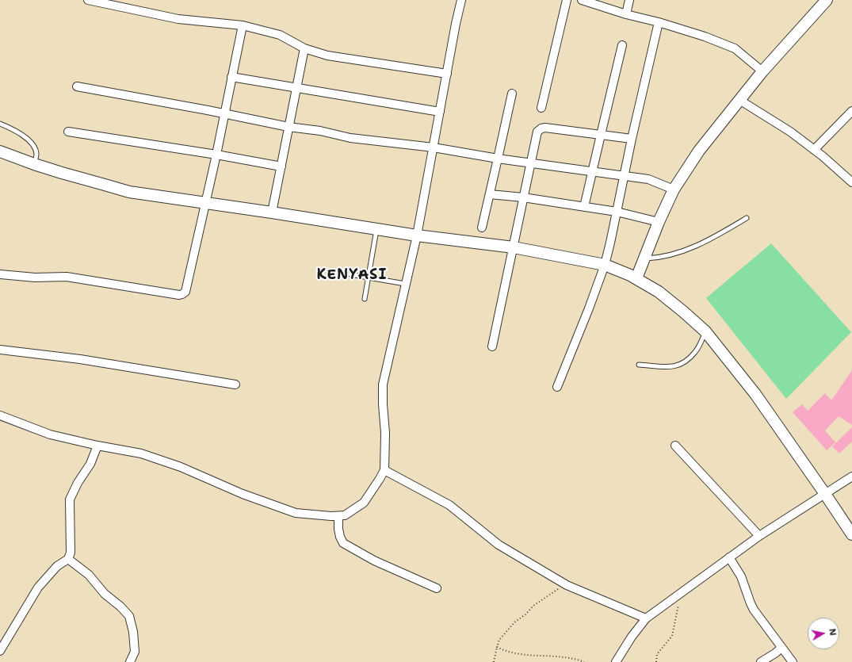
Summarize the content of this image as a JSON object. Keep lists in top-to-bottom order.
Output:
{
  "districts": ["KENYASI"],
  "north": "right"
}
